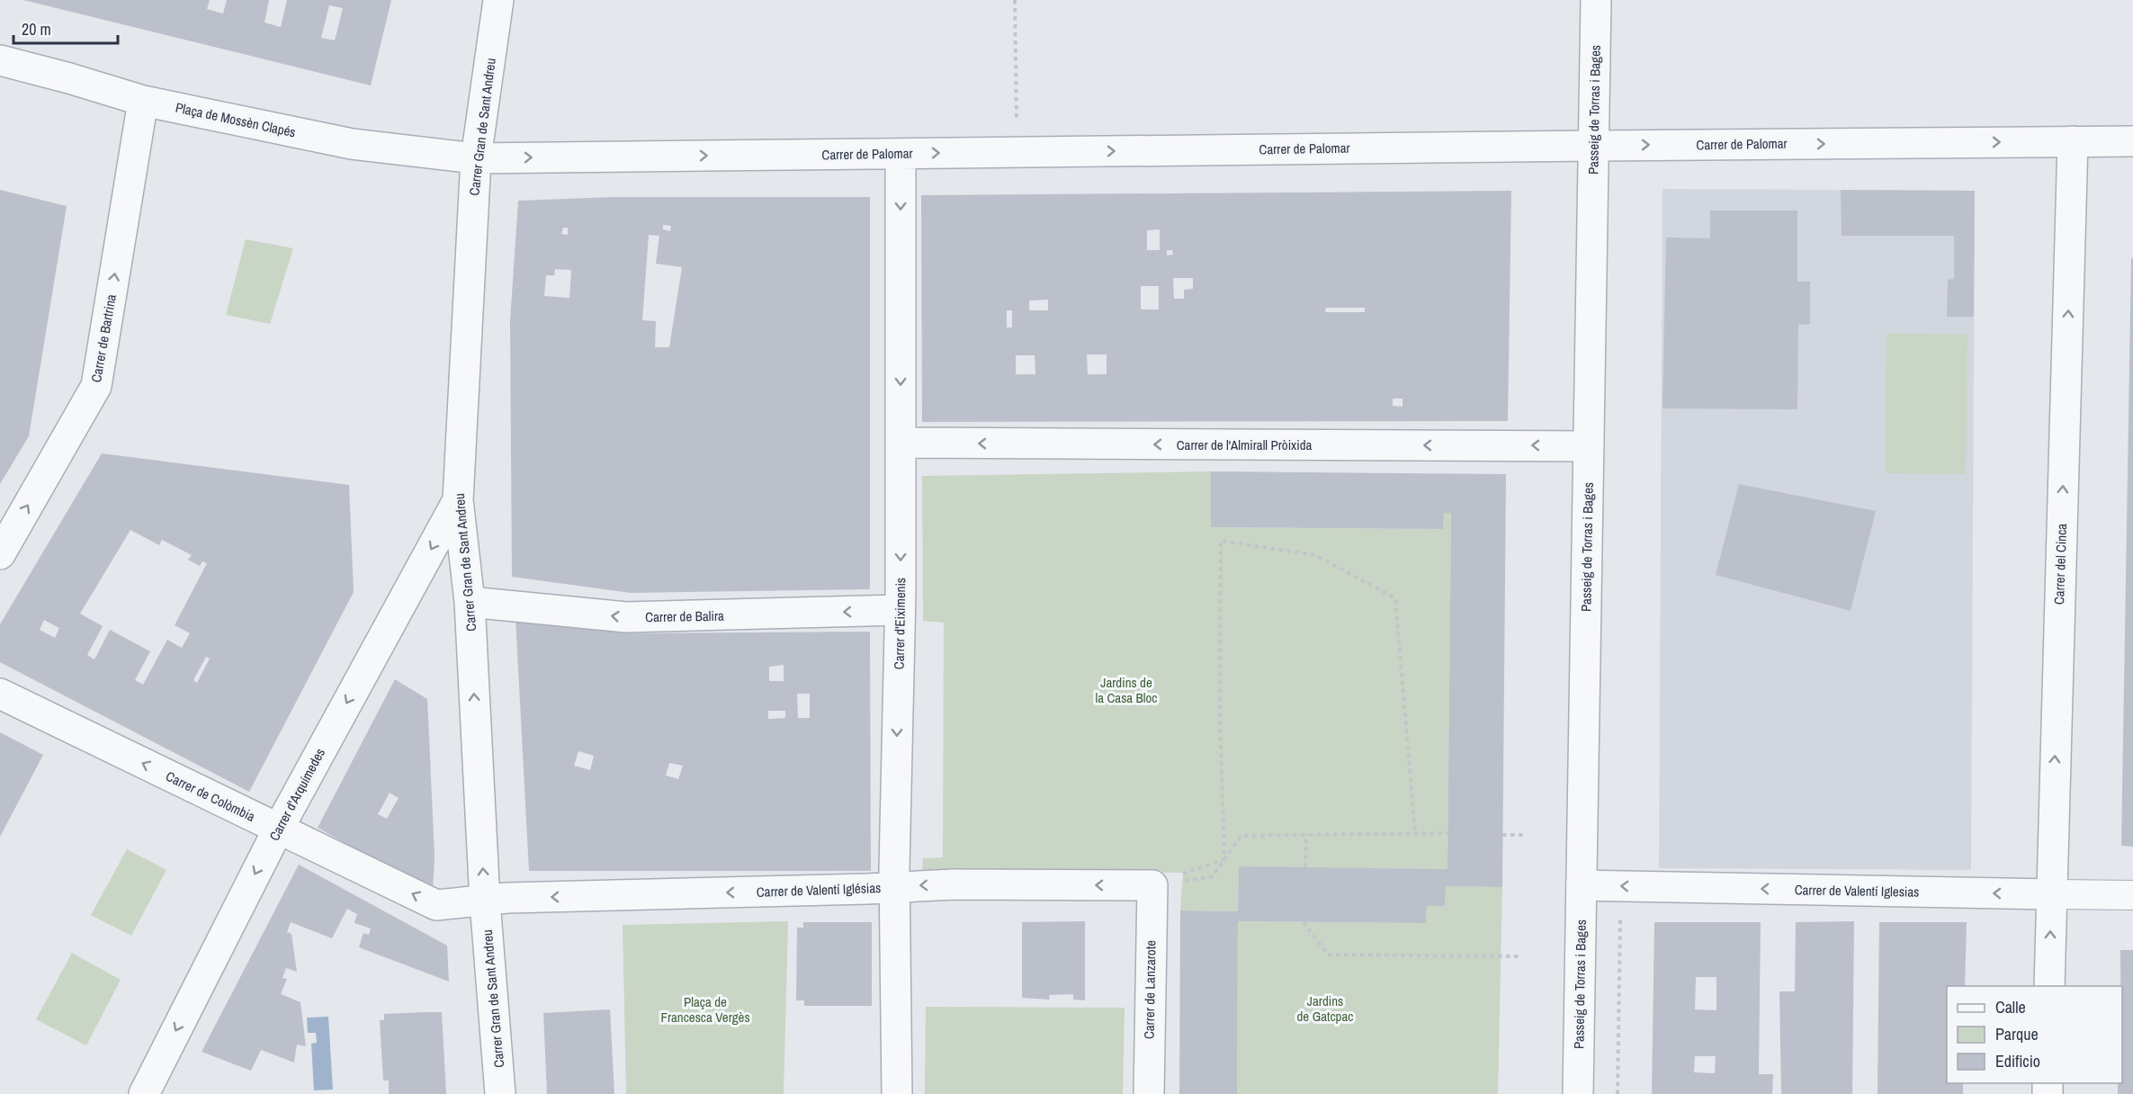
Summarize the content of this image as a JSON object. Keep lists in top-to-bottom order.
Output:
{
  "streets": {
    "street": [
      "Passeig de Torras i Bages",
      "Plaça de Mossèn Clapés",
      "Carrer Gran de Sant Andreu",
      "Carrer de Palomar",
      "Carrer de Bartrina",
      "Carrer de l'Almirall Pròixida",
      "Carrer del Cinca",
      "Carrer de Balira",
      "Carrer d'Eiximenis",
      "Carrer d'Arquímedes",
      "Carrer de Colòmbia",
      "Carrer de Valentí Iglésias",
      "Carrer de Valentí Iglesias",
      "Carrer de Lanzarote"
    ]
  },
  "crossings": [
    ["Passeig de Torras i Bages", "Carrer de Palomar"],
    ["Passeig de Torras i Bages", "Carrer de l'Almirall Pròixida"],
    ["Passeig de Torras i Bages", "Carrer de Valentí Iglesias"],
    ["Plaça de Mossèn Clapés", "Carrer Gran de Sant Andreu"],
    ["Plaça de Mossèn Clapés", "Carrer de Palomar"],
    ["Plaça de Mossèn Clapés", "Carrer de Bartrina"],
    ["Carrer Gran de Sant Andreu", "Carrer de Palomar"],
    ["Carrer Gran de Sant Andreu", "Carrer de Balira"],
    ["Carrer Gran de Sant Andreu", "Carrer d'Arquímedes"],
    ["Carrer Gran de Sant Andreu", "Carrer de Colòmbia"],
    ["Carrer Gran de Sant Andreu", "Carrer de Valentí Iglésias"],
    ["Carrer de Palomar", "Carrer del Cinca"],
    ["Carrer de Palomar", "Carrer d'Eiximenis"],
    ["Carrer de l'Almirall Pròixida", "Carrer d'Eiximenis"],
    ["Carrer del Cinca", "Carrer de Valentí Iglesias"],
    ["Carrer de Balira", "Carrer d'Eiximenis"],
    ["Carrer d'Eiximenis", "Carrer de Valentí Iglésias"],
    ["Carrer d'Arquímedes", "Carrer de Colòmbia"],
    ["Carrer de Colòmbia", "Carrer de Valentí Iglésias"],
    ["Carrer de Valentí Iglésias", "Carrer de Lanzarote"]
  ],
  "one_way": [
    "Carrer de Palomar",
    "Carrer de Bartrina",
    "Carrer de l'Almirall Pròixida",
    "Carrer del Cinca",
    "Carrer de Balira",
    "Carrer d'Eiximenis",
    "Carrer d'Arquímedes",
    "Carrer de Colòmbia",
    "Carrer de Valentí Iglésias",
    "Carrer de Valentí Iglesias"
  ],
  "parks": ["Jardins de la Casa Bloc", "Jardins de Gatcpac", "Plaça de Francesca Vergès"],
  "legend": ["Calle", "Parque", "Edificio"],
  "scale_bar": "20 m"
}
